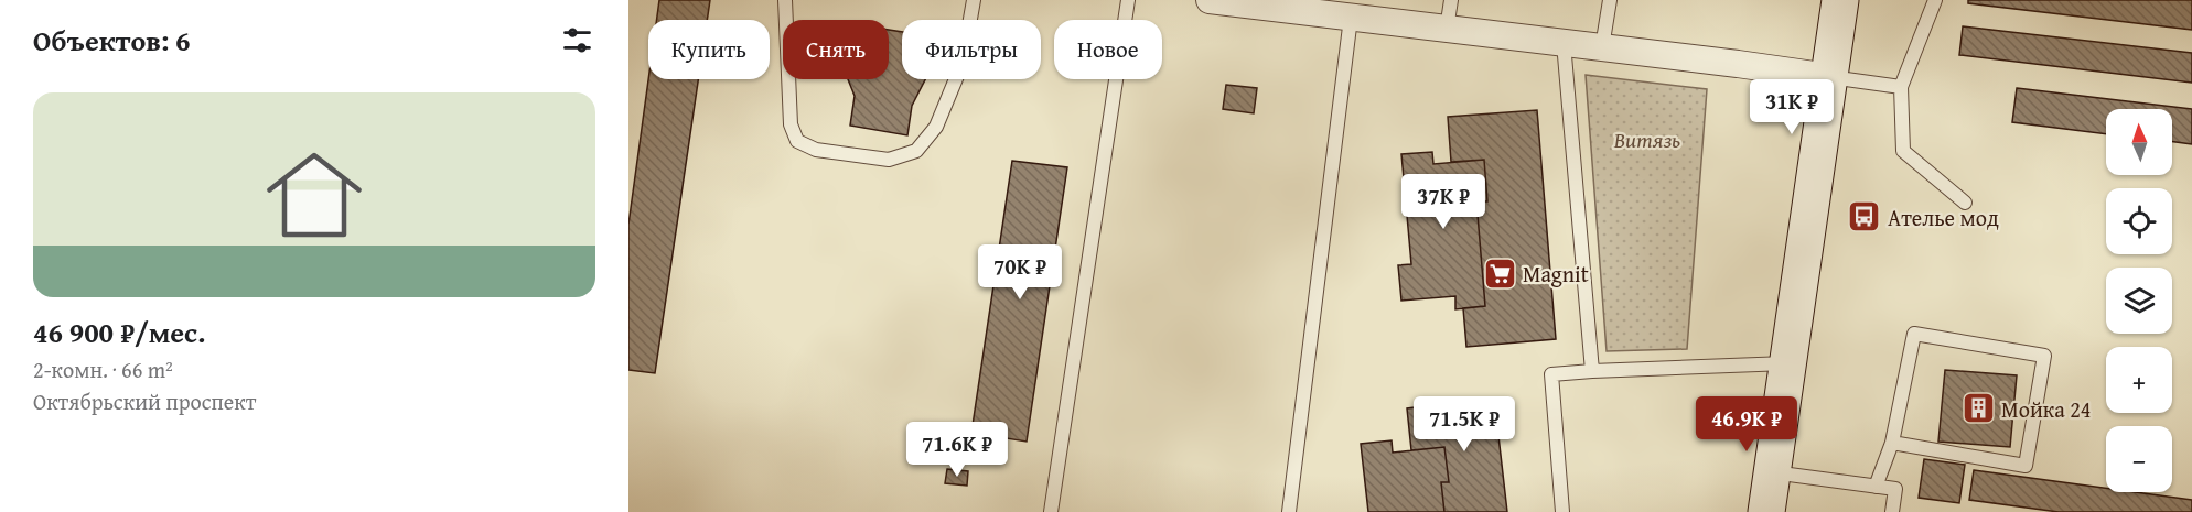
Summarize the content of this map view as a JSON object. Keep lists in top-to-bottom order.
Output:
{
  "parks": ["Витязь"],
  "places": {
    "bus stop": ["Ателье мод"],
    "supermarket": ["Magnit"],
    "building": ["Мойка 24"]
  },
  "north": "top",
  "page": {
    "heading": "Объектов: 6",
    "chip": [
      "Купить",
      "Снять",
      "Фильтры",
      "Новое"
    ],
    "list": [
      {
        "name": "46 900 ₽/мес.",
        "note": "2-комн. · 66 m² · Октябрьский проспект"
      }
    ],
    "price": [
      "31K ₽",
      "37K ₽",
      "70K ₽",
      "71.5K ₽",
      "46.9K ₽",
      "71.6K ₽"
    ],
    "map_buttons": ["+", "−"]
  }
}
